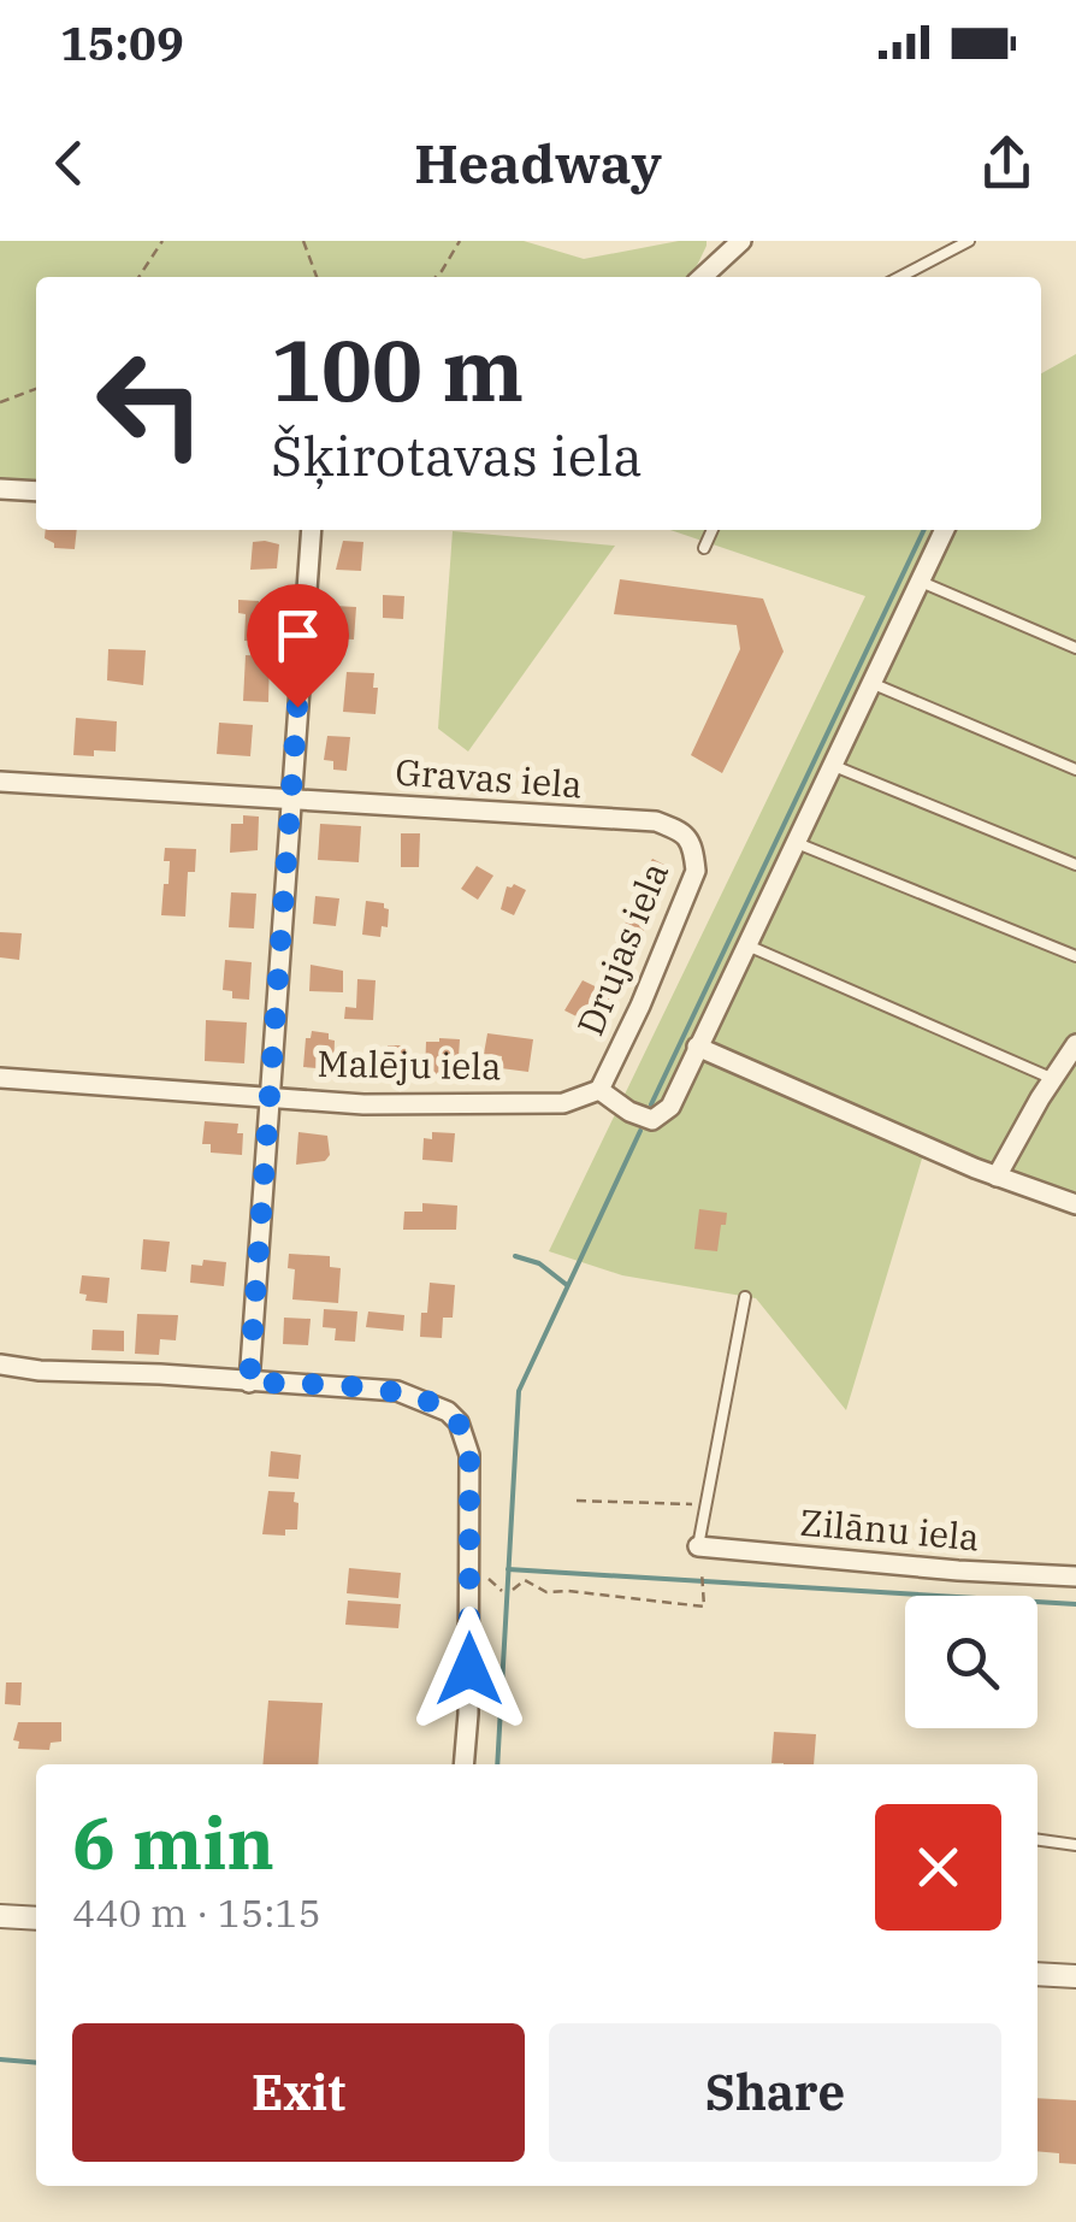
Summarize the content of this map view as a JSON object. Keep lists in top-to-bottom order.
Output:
{
  "streets": {
    "street": [
      "Gravas iela",
      "Drujas iela",
      "Malēju iela",
      "Zilānu iela"
    ]
  },
  "crossings": [
    ["Gravas iela", "Drujas iela"],
    ["Drujas iela", "Malēju iela"]
  ],
  "page": {
    "status": "15:09",
    "header": "Headway",
    "turn": ["100 m", "Šķirotavas iela"],
    "heading": ["6 min", "440 m · 15:15"],
    "buttons": ["Exit", "Share"]
  }
}
